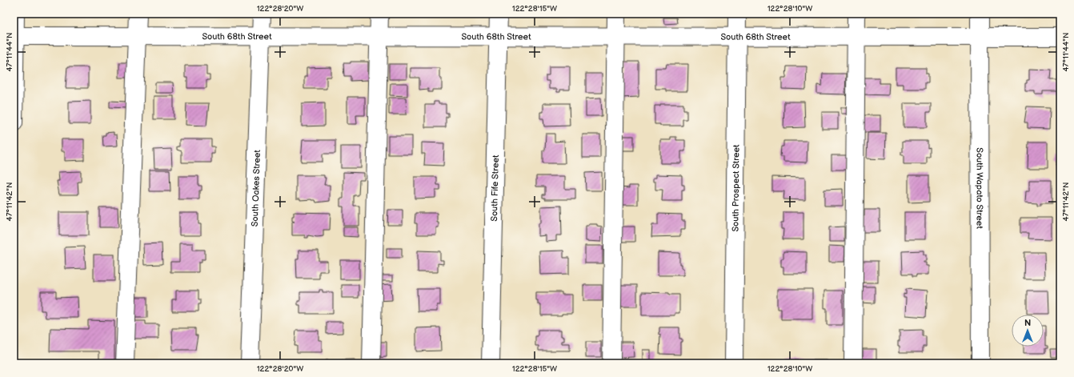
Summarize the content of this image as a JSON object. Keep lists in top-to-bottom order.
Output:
{
  "streets": {
    "street": [
      "South 68th Street",
      "South Wapato Street",
      "South Oakes Street",
      "South Fife Street",
      "South Prospect Street"
    ]
  },
  "crossings": [
    ["South 68th Street", "South Wapato Street"],
    ["South 68th Street", "South Oakes Street"],
    ["South 68th Street", "South Fife Street"],
    ["South 68th Street", "South Prospect Street"]
  ],
  "north": "top",
  "coordinates": [
    "122°28'20\"W",
    "122°28'15\"W",
    "122°28'10\"W",
    "47°11'44\"N",
    "47°11'42\"N"
  ]
}
